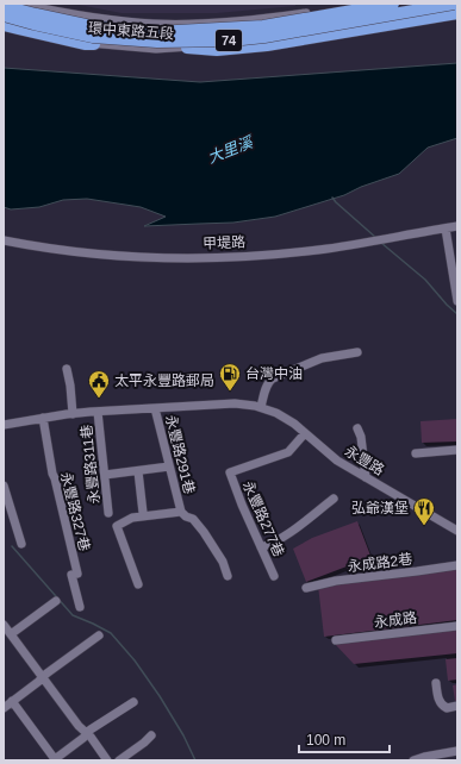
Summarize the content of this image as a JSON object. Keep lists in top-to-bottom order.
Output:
{
  "streets": {
    "highway": ["74"],
    "street": [
      "環中東路五段",
      "甲堤路",
      "永豐路291巷",
      "永豐路",
      "永豐路311巷",
      "永豐路327巷",
      "永豐路277巷",
      "永成路2巷",
      "永成路"
    ]
  },
  "crossings": [
    ["永豐路291巷", "永豐路"],
    ["永豐路", "永豐路311巷"],
    ["永豐路", "永豐路327巷"],
    ["永豐路", "永豐路277巷"]
  ],
  "water": ["大里溪"],
  "places": {
    "fuel station": ["台灣中油"],
    "public building": ["太平永豐路郵局"],
    "restaurant": ["弘爺漢堡"]
  },
  "scale_bar": "100 m"
}
